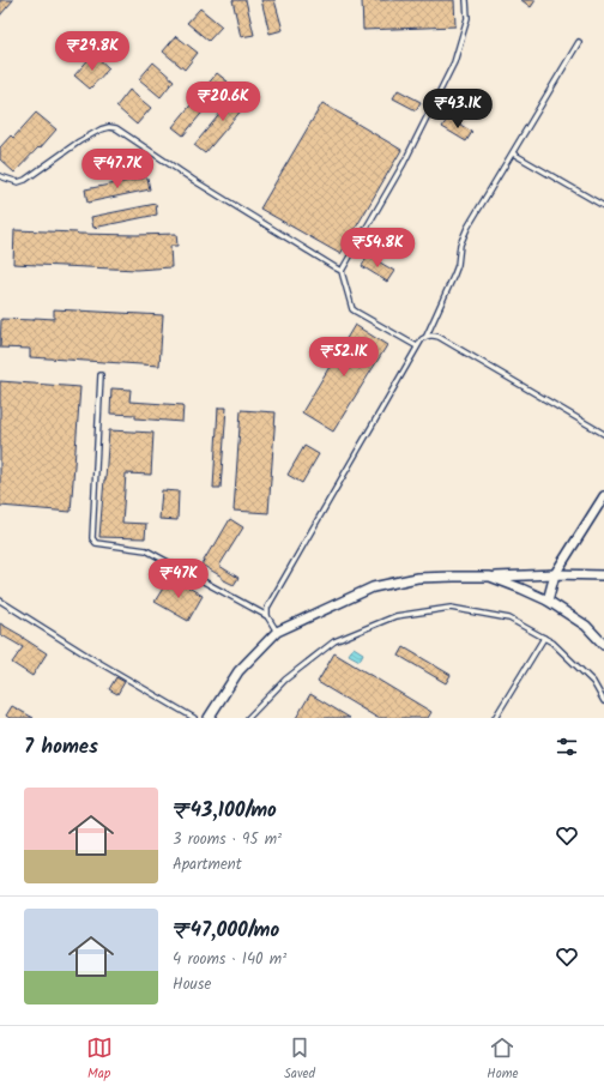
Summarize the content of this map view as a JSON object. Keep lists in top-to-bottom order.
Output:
{
  "page": {
    "price": [
      "₹29.8K",
      "₹20.6K",
      "₹43.1K",
      "₹47.7K",
      "₹54.8K",
      "₹52.1K",
      "₹47K"
    ],
    "heading": "7 homes",
    "list": [
      {
        "name": "₹43,100/mo",
        "note": "3 rooms · 95 m² · Apartment"
      },
      {
        "name": "₹47,000/mo",
        "note": "4 rooms · 140 m² · House"
      }
    ],
    "tabs": ["Map", "Saved", "Home"]
  }
}
